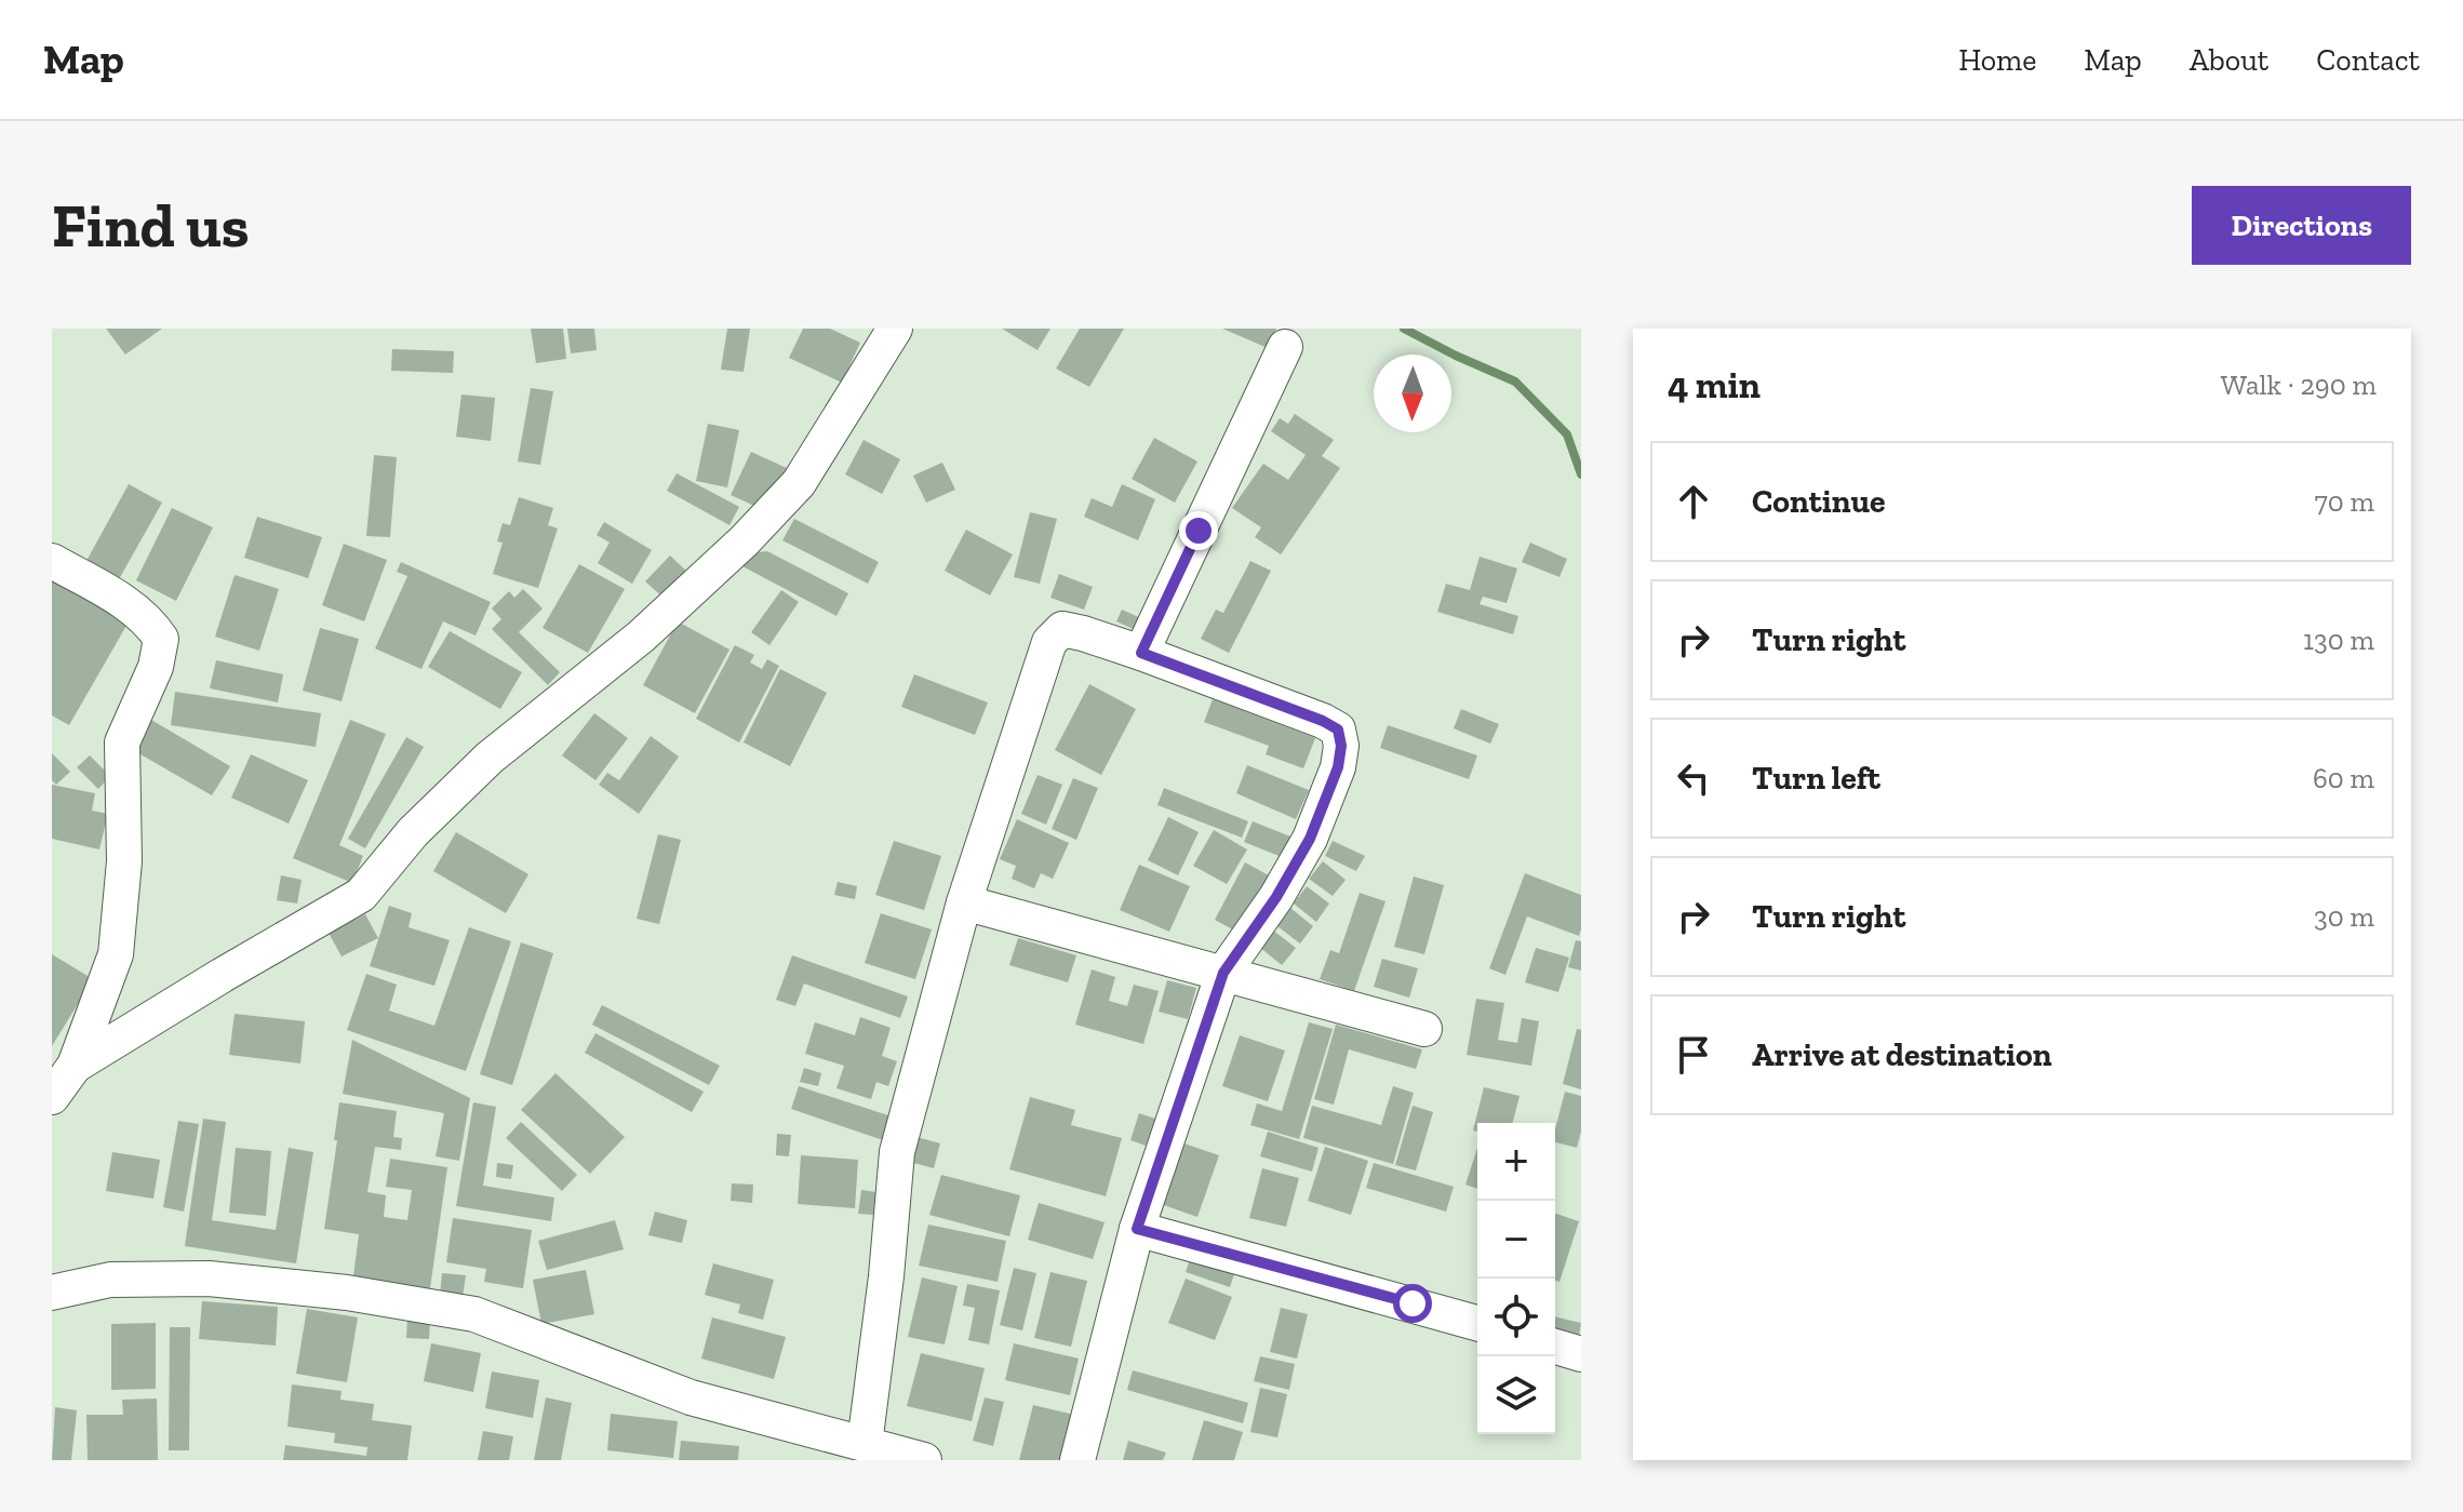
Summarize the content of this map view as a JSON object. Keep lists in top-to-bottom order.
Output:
{
  "north": "bottom",
  "page": {
    "header": "Map",
    "nav": [
      "Home",
      "Map",
      "About",
      "Contact"
    ],
    "buttons": "Directions",
    "title": "Find us",
    "heading": ["4 min", "Walk · 290 m"],
    "list": [
      ["Continue", "70 m"],
      ["Turn right", "130 m"],
      ["Turn left", "60 m"],
      ["Turn right", "30 m"],
      "Arrive at destination"
    ],
    "map_buttons": ["+", "−"]
  }
}
